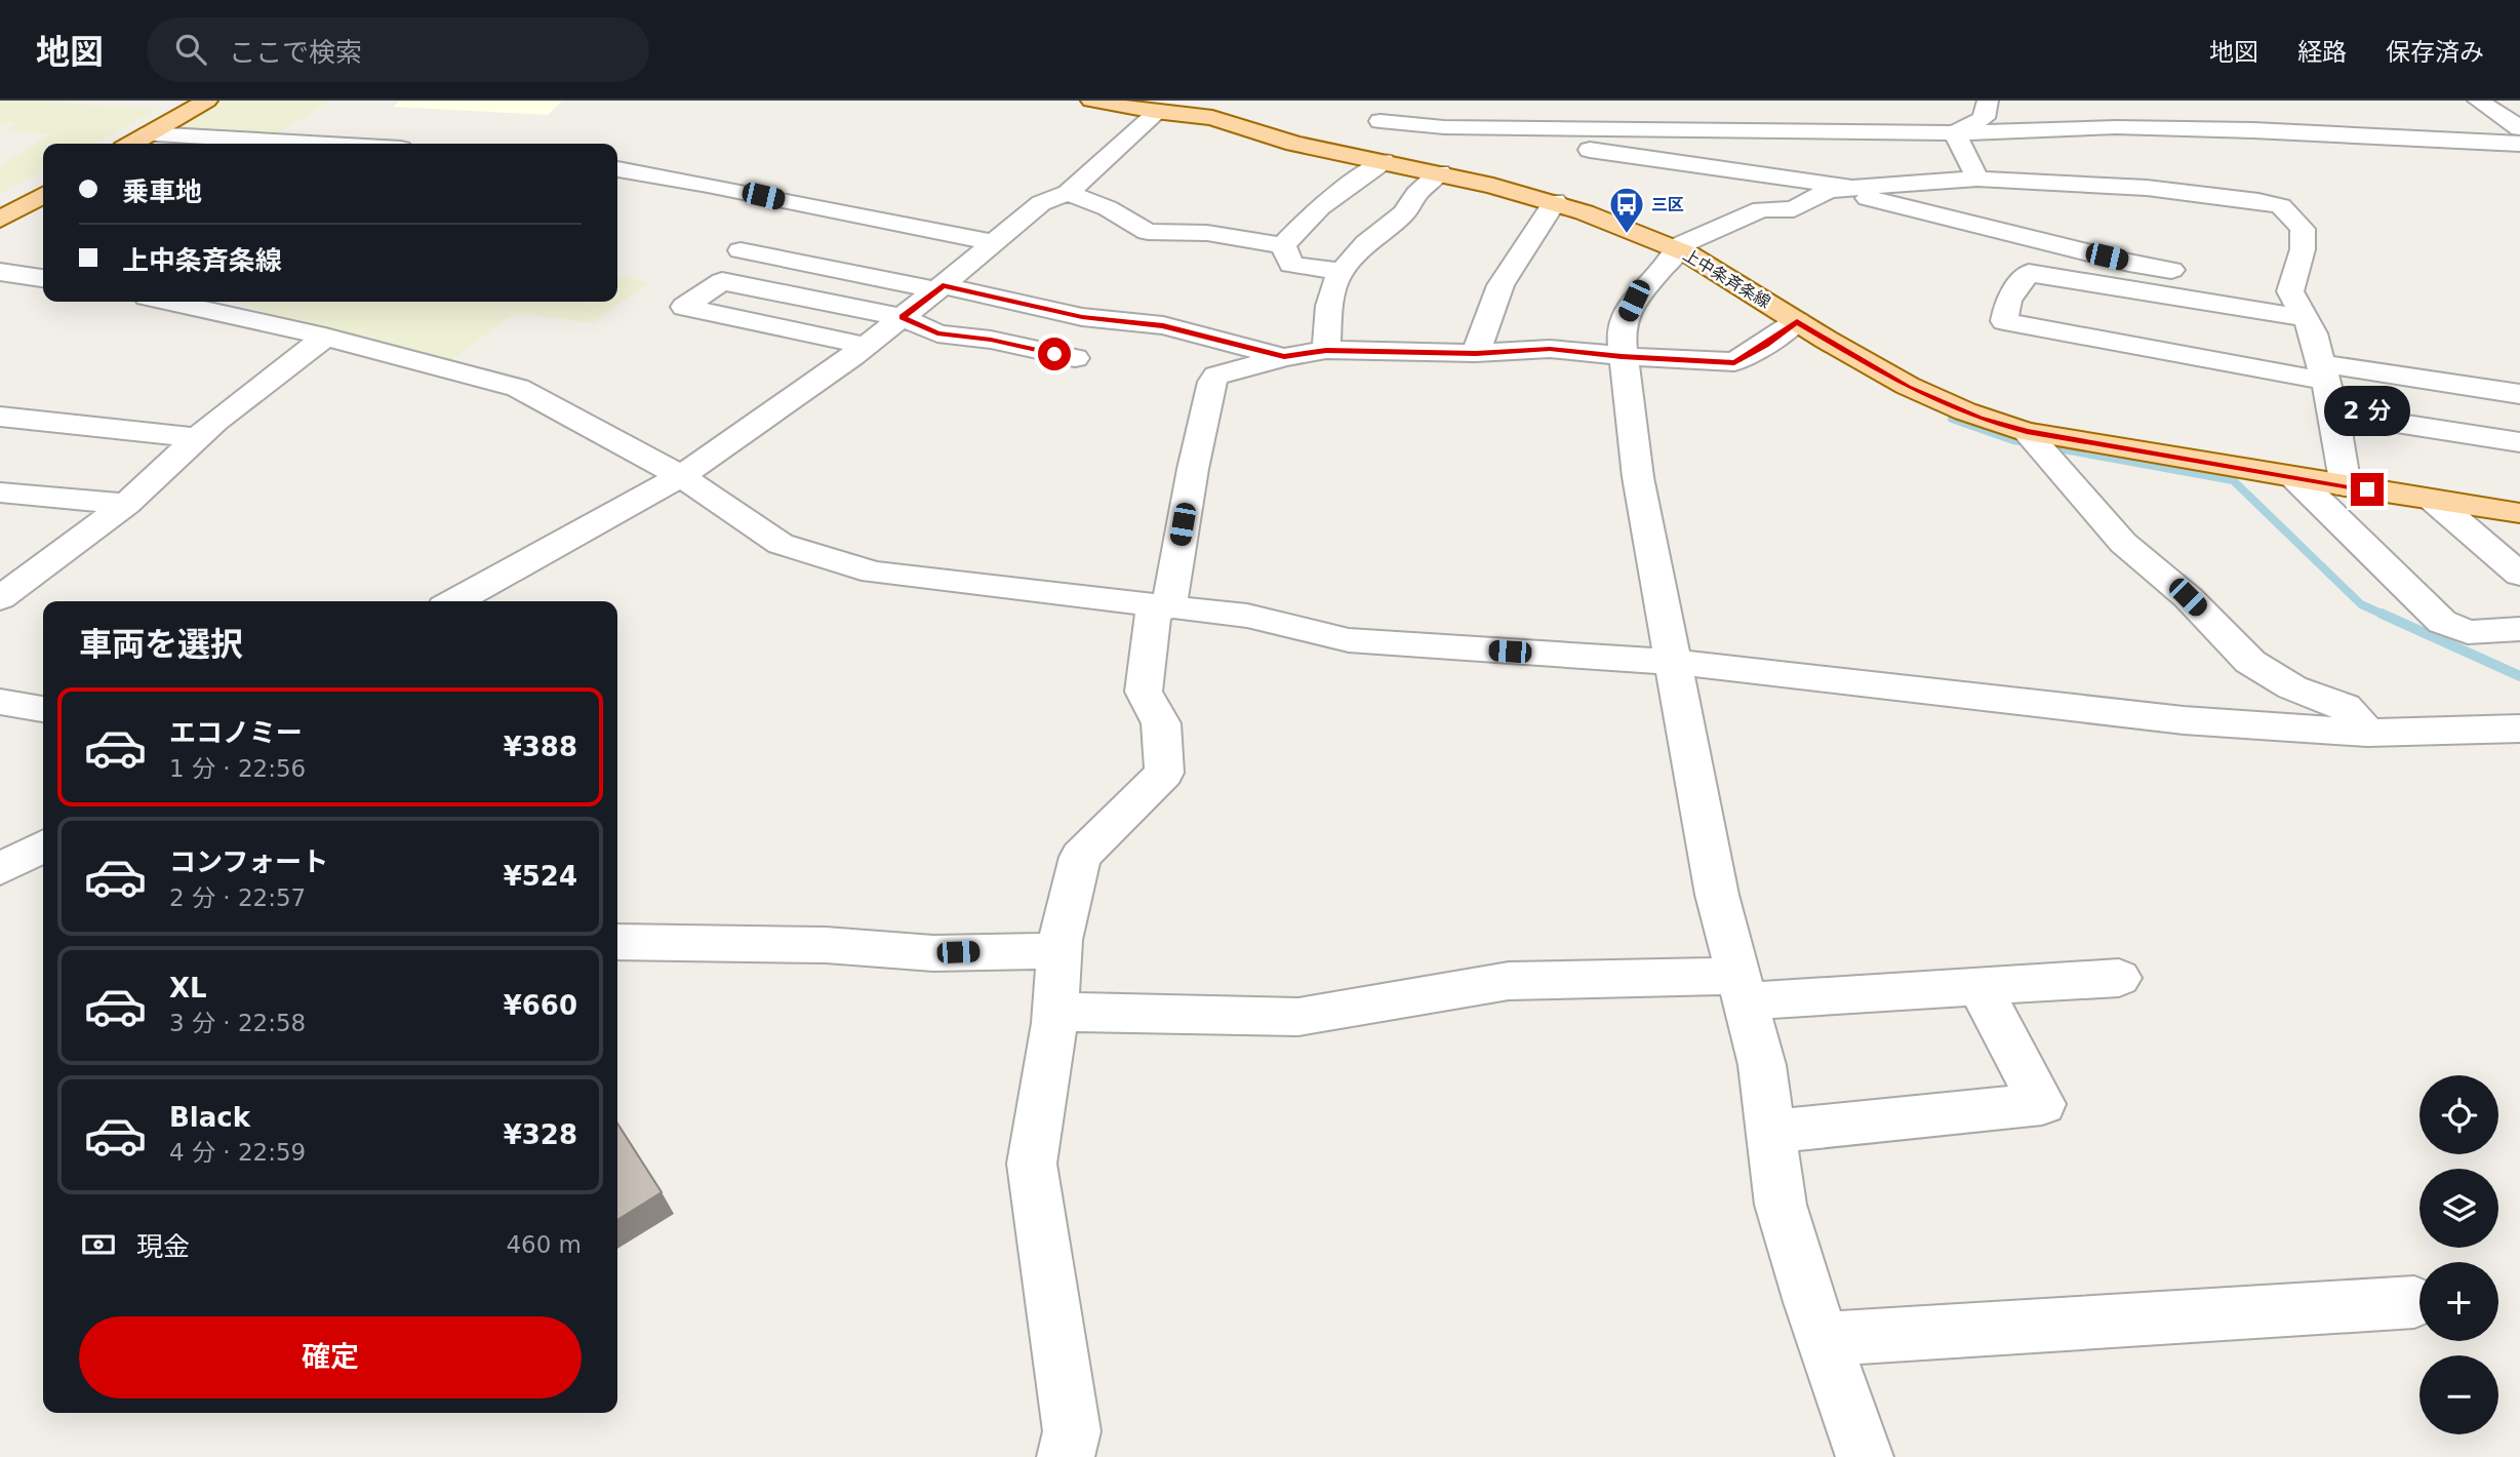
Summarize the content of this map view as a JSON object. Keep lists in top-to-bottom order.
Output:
{
  "streets": {
    "main road": ["上中条斉条線"]
  },
  "places": {
    "bus stop": ["三区"]
  },
  "page": {
    "header": "地図",
    "search": "ここで検索",
    "nav": ["地図", "経路", "保存済み"],
    "banner": ["乗車地", "上中条斉条線"],
    "bubble": "2 分",
    "heading": "車両を選択",
    "list": [
      {
        "name": "エコノミー",
        "note": "1 分 · 22:56",
        "value": "¥388"
      },
      {
        "name": "コンフォート",
        "note": "2 分 · 22:57",
        "value": "¥524"
      },
      {
        "name": "XL",
        "note": "3 分 · 22:58",
        "value": "¥660"
      },
      {
        "name": "Black",
        "note": "4 分 · 22:59",
        "value": "¥328"
      }
    ],
    "map_buttons": ["+", "−"],
    "pay": ["現金", "460 m"],
    "buttons": "確定"
  }
}
